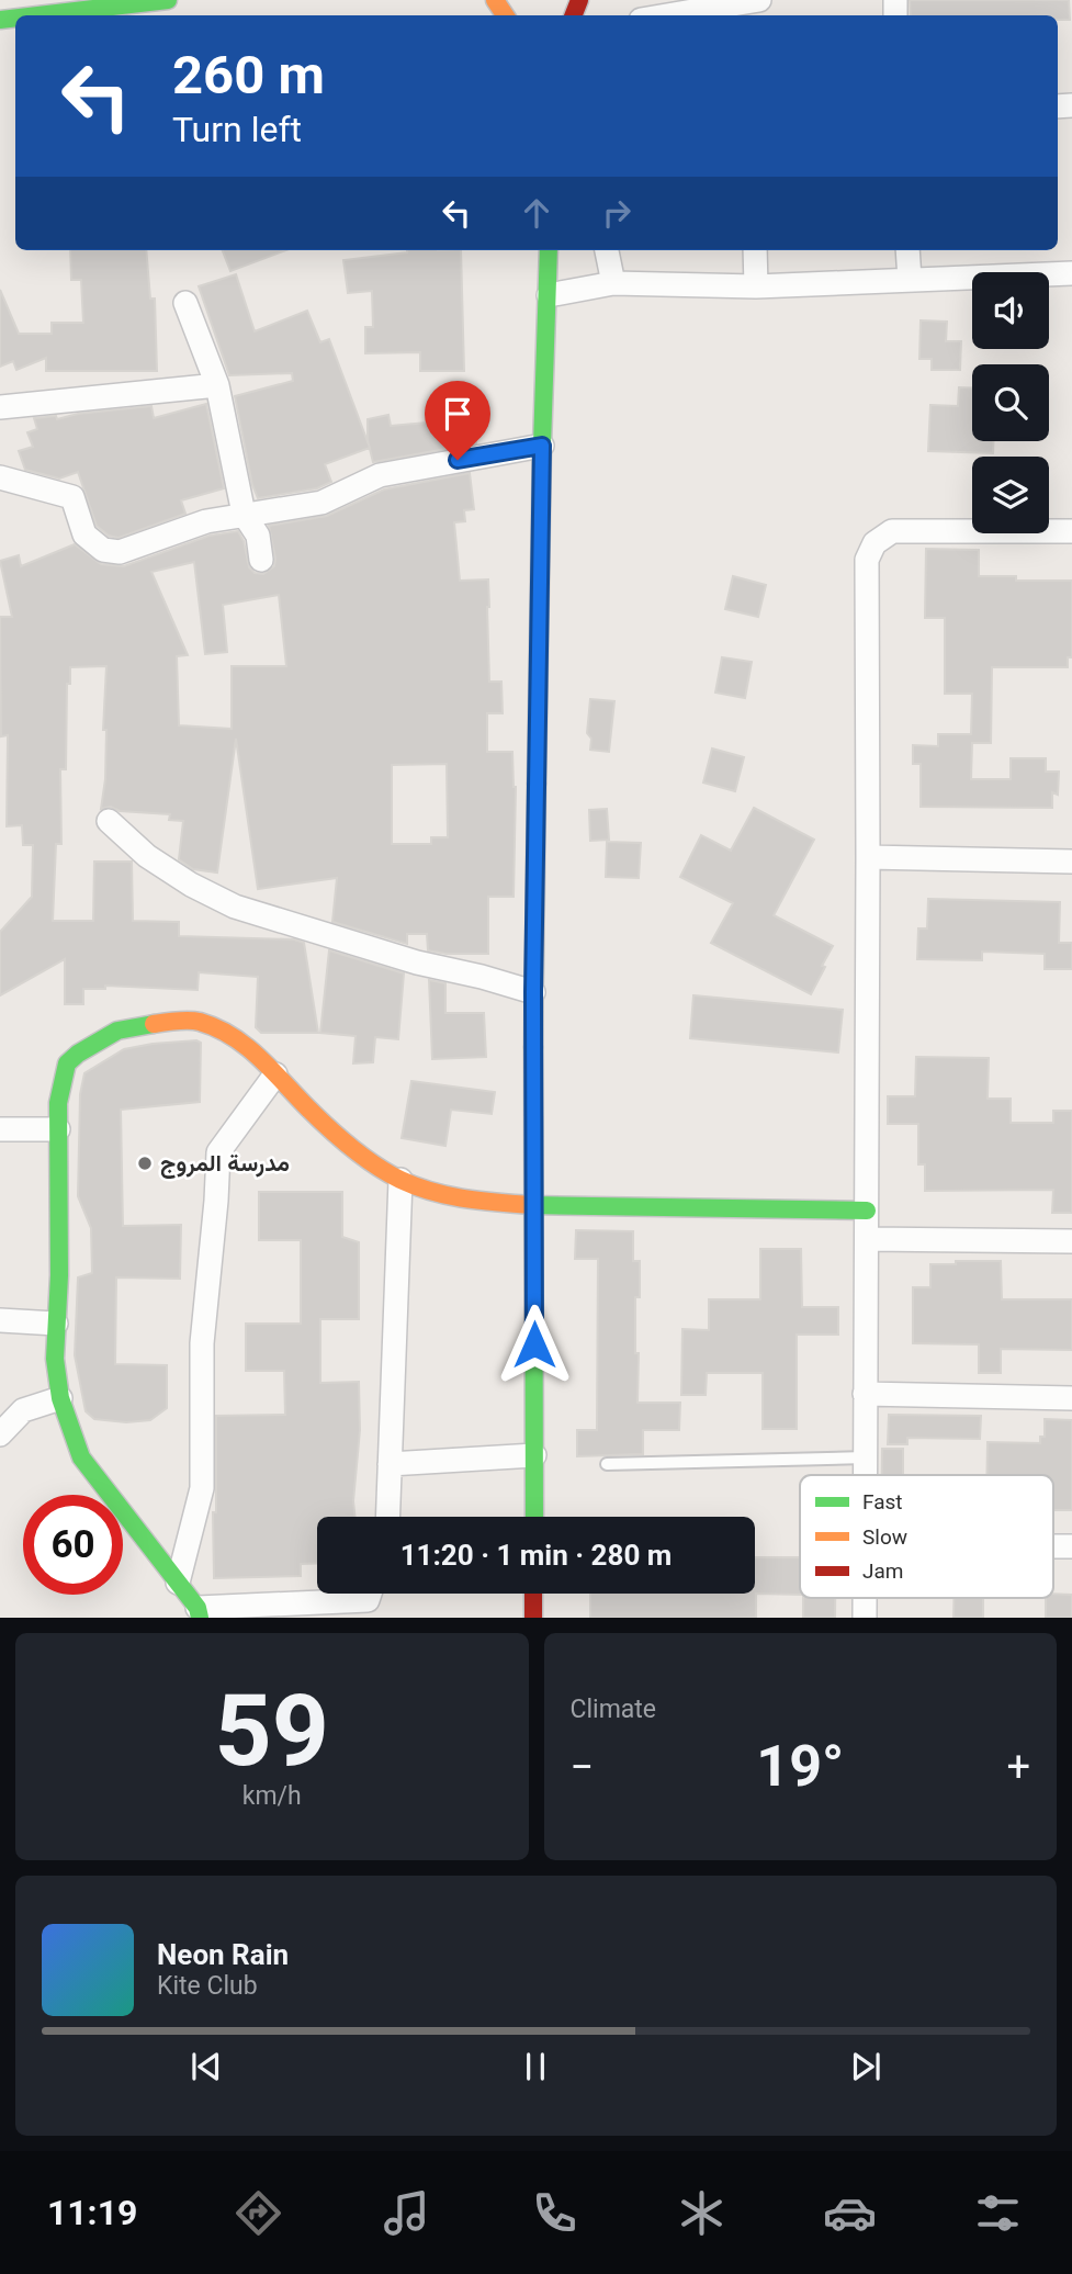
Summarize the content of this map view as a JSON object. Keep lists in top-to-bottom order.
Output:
{
  "places": ["مدرسة المروج"],
  "legend": ["Fast", "Slow", "Jam"],
  "page": {
    "turn": ["260 m", "Turn left"],
    "limit": "60",
    "trip": "11:20 · 1 min · 280 m",
    "tile": [
      ["59", "km/h"],
      "Climate"
    ],
    "heat": ["−", "19°", "+"],
    "song": ["Neon Rain", "Kite Club"],
    "tabs": "11:19"
  }
}
